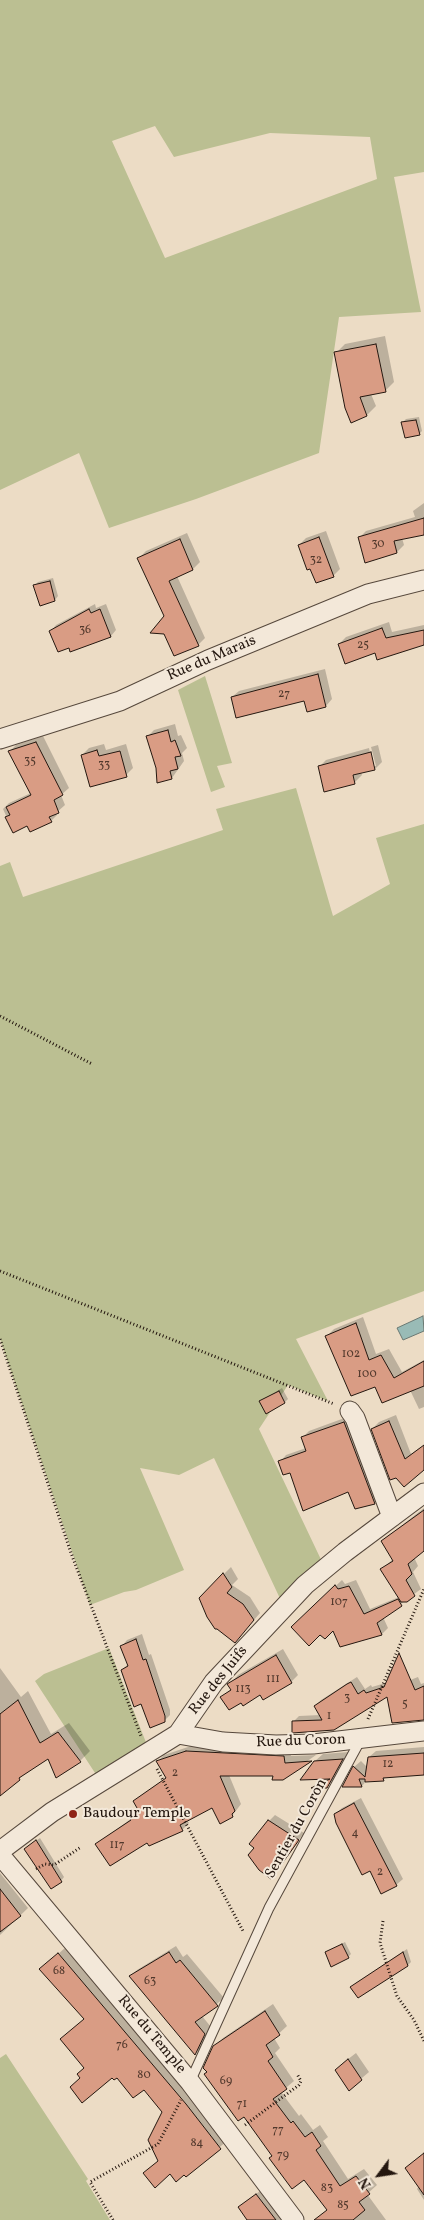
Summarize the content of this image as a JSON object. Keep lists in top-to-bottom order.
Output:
{
  "streets": {
    "street": [
      "Rue du Marais",
      "Rue des Juifs",
      "Rue du Coron",
      "Rue du Temple"
    ],
    "lane": ["Sentier du Coron"]
  },
  "crossings": [
    ["Rue des Juifs", "Rue du Coron"],
    ["Rue du Coron", "Sentier du Coron"],
    ["Sentier du Coron", "Rue du Temple"]
  ],
  "places": ["Baudour Temple"],
  "house_numbers": [
    "30",
    "32",
    "36",
    "25",
    "27",
    "35",
    "33",
    "102",
    "100",
    "107",
    "111",
    "113",
    "3",
    "5",
    "1",
    "12",
    "2",
    "4",
    "117",
    "2",
    "68",
    "63",
    "76",
    "80",
    "69",
    "71",
    "77",
    "84",
    "79",
    "83",
    "85"
  ],
  "north": "bottom left"
}
